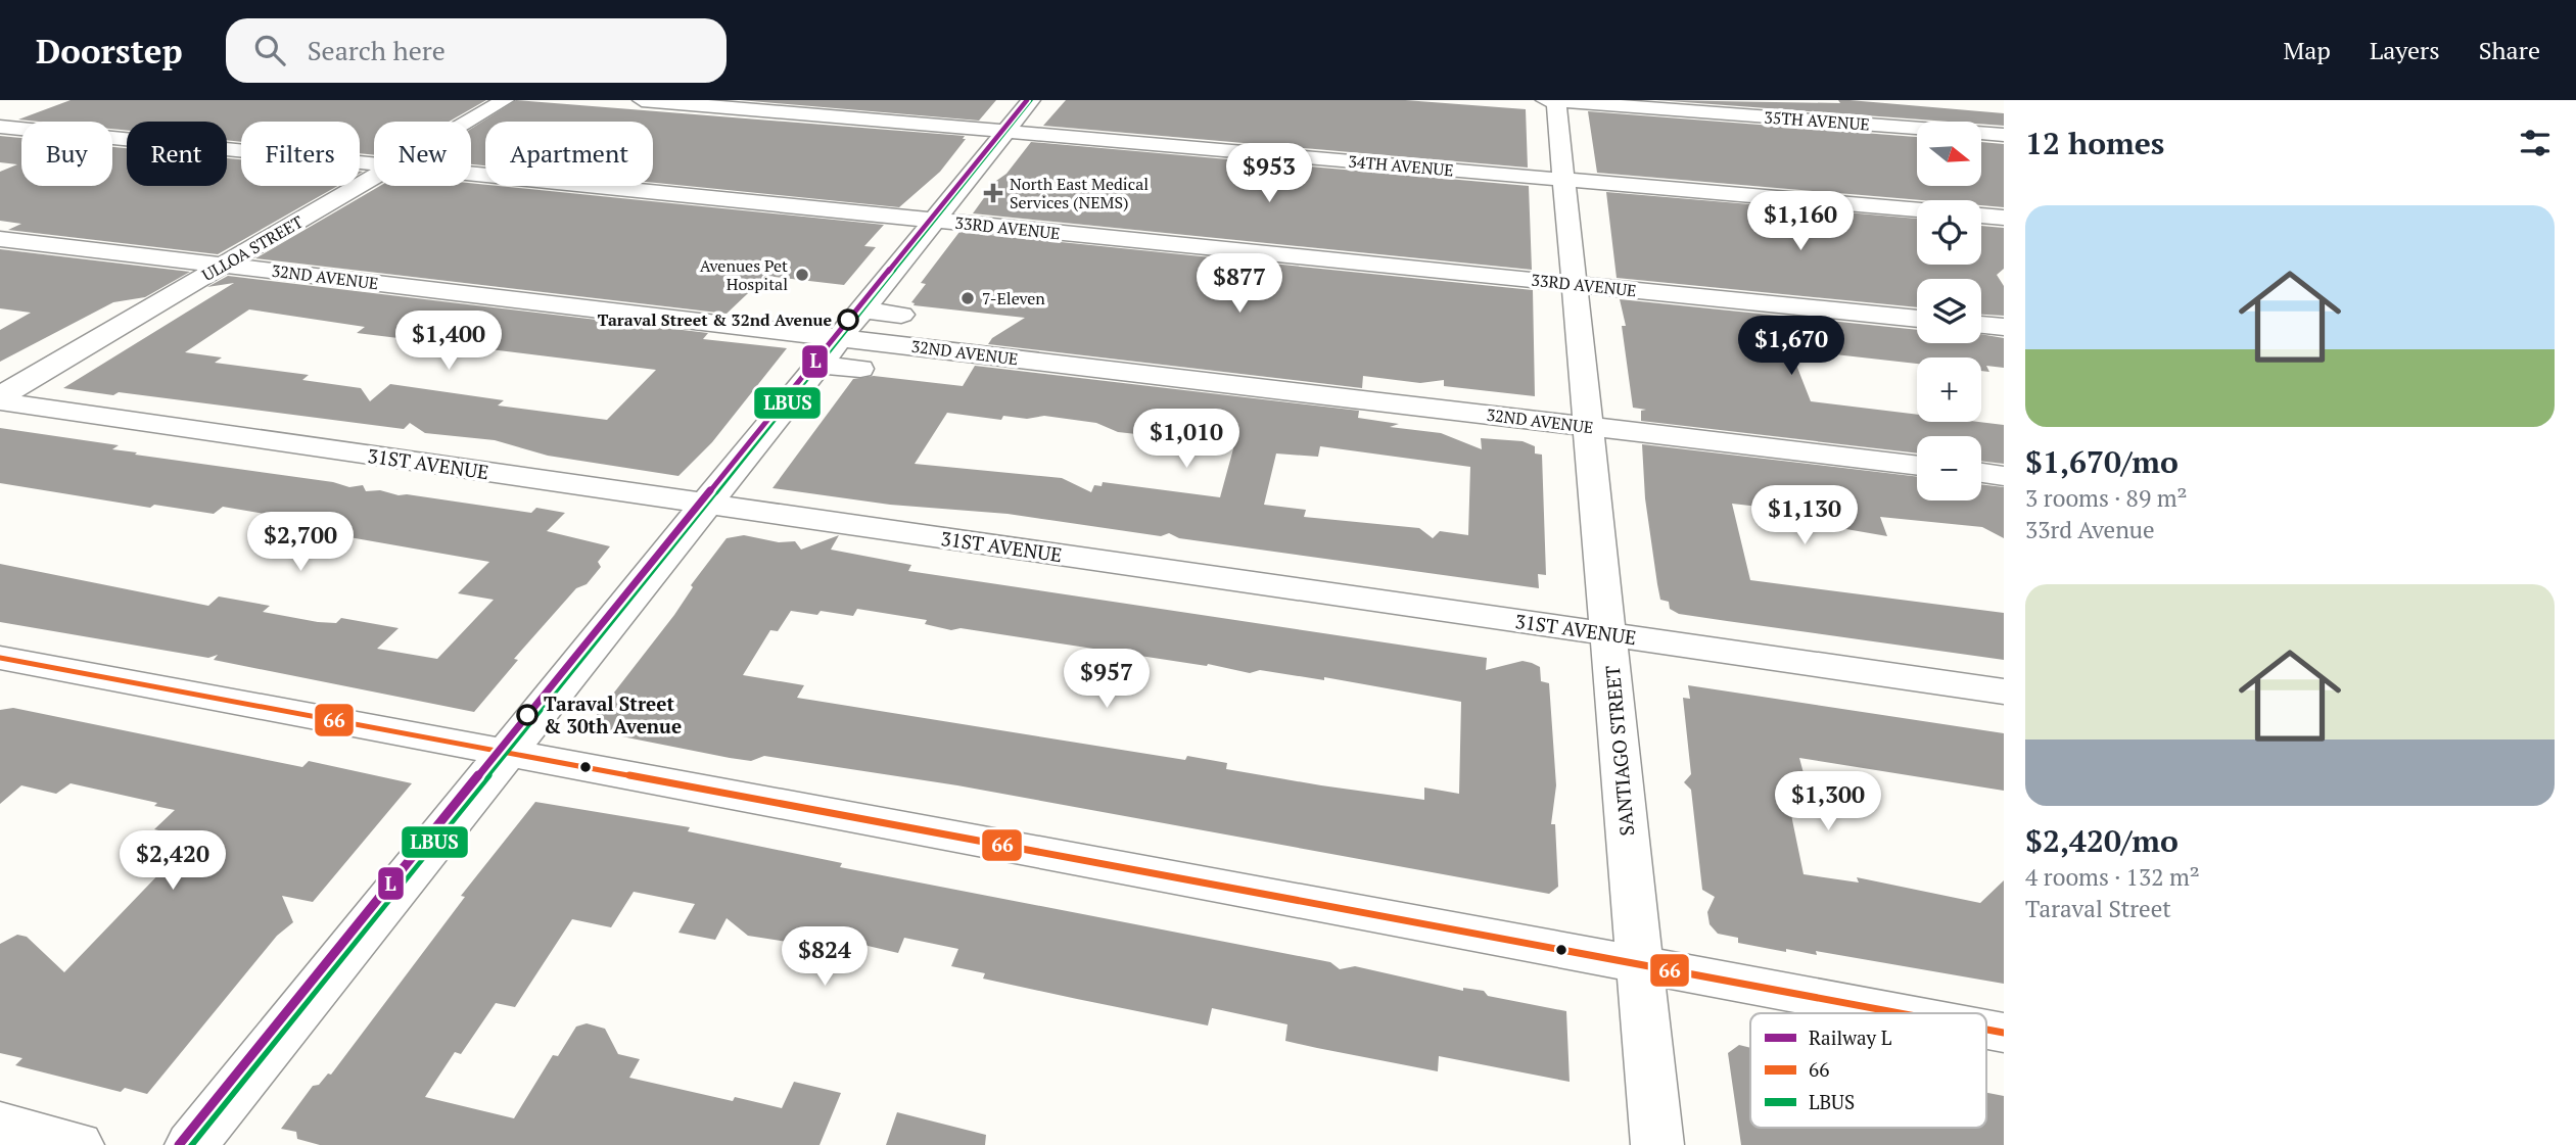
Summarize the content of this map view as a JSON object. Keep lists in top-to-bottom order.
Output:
{
  "streets": {
    "street": [
      "35TH AVENUE",
      "34TH AVENUE",
      "33RD AVENUE",
      "ULLOA STREET",
      "32ND AVENUE",
      "31ST AVENUE",
      "SANTIAGO STREET"
    ]
  },
  "crossings": [
    ["35TH AVENUE", "SANTIAGO STREET"],
    ["34TH AVENUE", "SANTIAGO STREET"],
    ["33RD AVENUE", "SANTIAGO STREET"],
    ["ULLOA STREET", "32ND AVENUE"],
    ["ULLOA STREET", "31ST AVENUE"],
    ["32ND AVENUE", "SANTIAGO STREET"],
    ["31ST AVENUE", "SANTIAGO STREET"]
  ],
  "places": {
    "health": ["North East Medical Services (NEMS)"],
    "other": [
      "Avenues Pet Hospital",
      "7-Eleven",
      "Taraval Street & 32nd Avenue",
      "Taraval Street & 30th Avenue"
    ]
  },
  "lines": ["rail line L", "transit line LBUS", "transit line 66"],
  "legend": ["Railway L", "66", "LBUS"],
  "north": "right",
  "page": {
    "header": "Doorstep",
    "search": "Search here",
    "nav": ["Map", "Layers", "Share"],
    "heading": "12 homes",
    "map_buttons": ["+", "−"],
    "chip": [
      "Buy",
      "Rent",
      "Filters",
      "New",
      "Apartment"
    ],
    "price": [
      "$953",
      "$1,160",
      "$877",
      "$1,400",
      "$1,670",
      "$1,010",
      "$1,130",
      "$2,700",
      "$957",
      "$1,300",
      "$2,420",
      "$824"
    ],
    "list": [
      {
        "name": "$1,670/mo",
        "note": "3 rooms · 89 m² · 33rd Avenue"
      },
      {
        "name": "$2,420/mo",
        "note": "4 rooms · 132 m² · Taraval Street"
      }
    ]
  }
}
